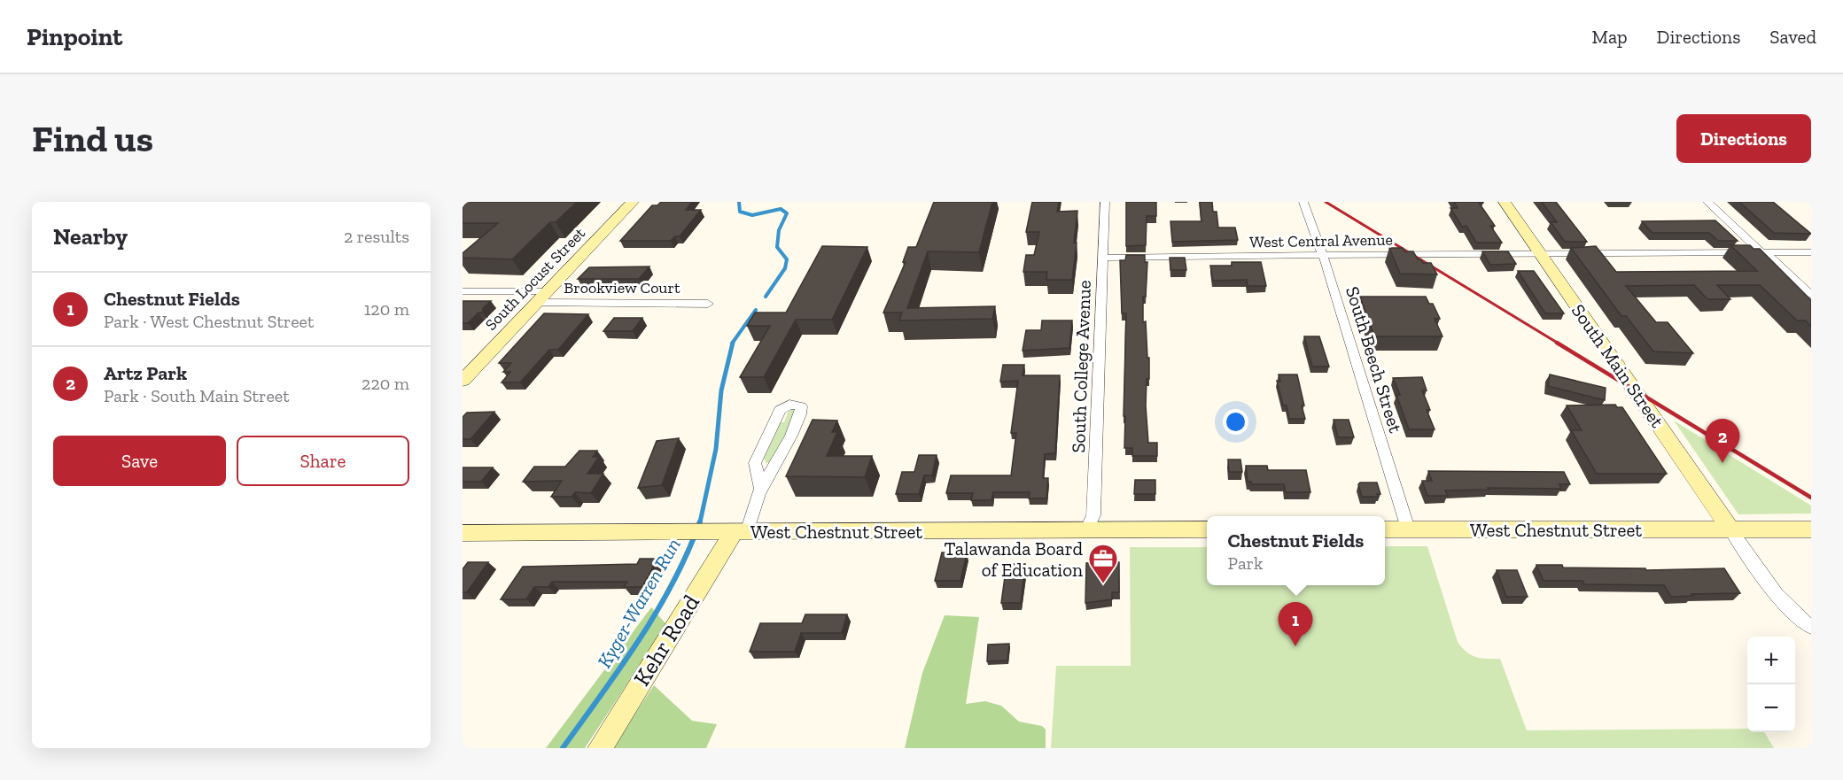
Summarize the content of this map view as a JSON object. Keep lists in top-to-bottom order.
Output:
{
  "streets": {
    "main road": [
      "South Locust Street",
      "South Main Street",
      "West Chestnut Street",
      "Kehr Road"
    ],
    "street": [
      "West Central Avenue",
      "Brookview Court",
      "South Beech Street",
      "South College Avenue"
    ]
  },
  "crossings": [
    ["West Central Avenue", "South Beech Street"],
    ["West Central Avenue", "South Main Street"],
    ["West Central Avenue", "South College Avenue"],
    ["South Locust Street", "Brookview Court"],
    ["South Beech Street", "West Chestnut Street"],
    ["South Main Street", "West Chestnut Street"],
    ["South College Avenue", "West Chestnut Street"],
    ["West Chestnut Street", "Kehr Road"]
  ],
  "water": ["Kyger-Warren Run"],
  "places": {
    "office": ["Talawanda Board of Education"]
  },
  "page": {
    "header": "Pinpoint",
    "nav": ["Map", "Directions", "Saved"],
    "buttons": [
      "Directions",
      ["Save", "Share"]
    ],
    "title": "Find us",
    "heading": ["Nearby", "2 results"],
    "list": [
      {
        "mark": "1",
        "name": "Chestnut Fields",
        "note": "Park · West Chestnut Street",
        "value": "120 m"
      },
      {
        "mark": "2",
        "name": "Artz Park",
        "note": "Park · South Main Street",
        "value": "220 m"
      }
    ],
    "pins": ["2", "1"],
    "popup": ["Chestnut Fields", "Park"],
    "map_buttons": ["+", "−"]
  }
}
